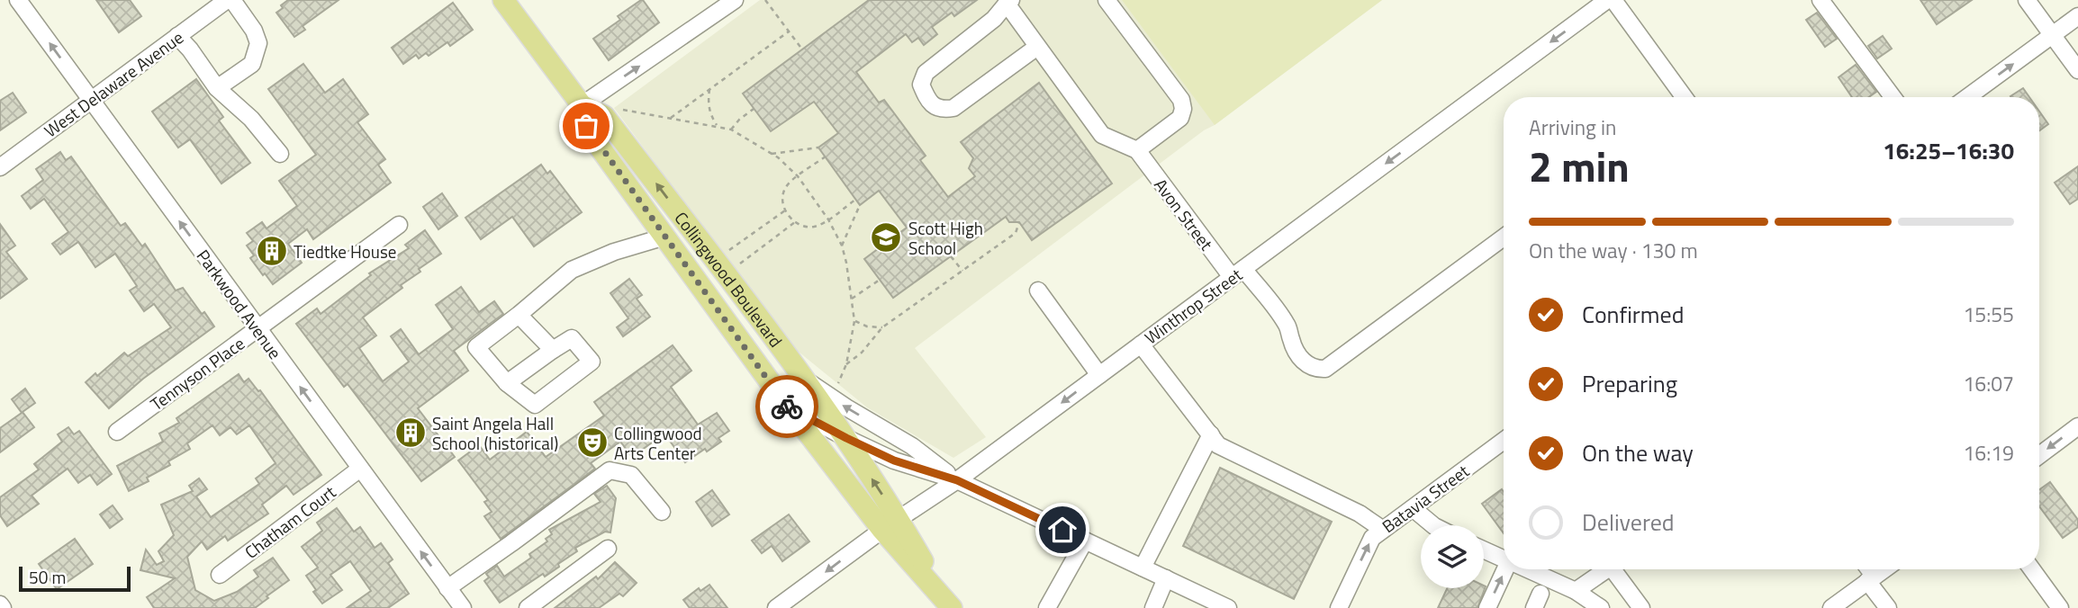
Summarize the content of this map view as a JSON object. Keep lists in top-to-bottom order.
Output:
{
  "streets": {
    "main road": ["Collingwood Boulevard"],
    "street": [
      "West Delaware Avenue",
      "Avon Street",
      "Parkwood Avenue",
      "Winthrop Street",
      "Tennyson Place",
      "Batavia Street",
      "Chatham Court"
    ]
  },
  "crossings": [
    ["West Delaware Avenue", "Parkwood Avenue"],
    ["Avon Street", "Winthrop Street"],
    ["Collingwood Boulevard", "Winthrop Street"],
    ["Parkwood Avenue", "Tennyson Place"],
    ["Parkwood Avenue", "Chatham Court"]
  ],
  "one_way": ["Parkwood Avenue", "Winthrop Street", "Batavia Street"],
  "places": {
    "school or university": ["Scott High School"],
    "building": ["Tiedtke House", "Saint Angela Hall School (historical)"],
    "theatre": ["Collingwood Arts Center"]
  },
  "scale_bar": "50 m",
  "page": {
    "heading": ["2 min", "Arriving in", "16:25–16:30"],
    "bar": "On the way · 130 m",
    "list": [
      ["Confirmed", "15:55"],
      ["Preparing", "16:07"],
      ["On the way", "16:19"],
      "Delivered"
    ],
    "scale": "50 m"
  }
}
